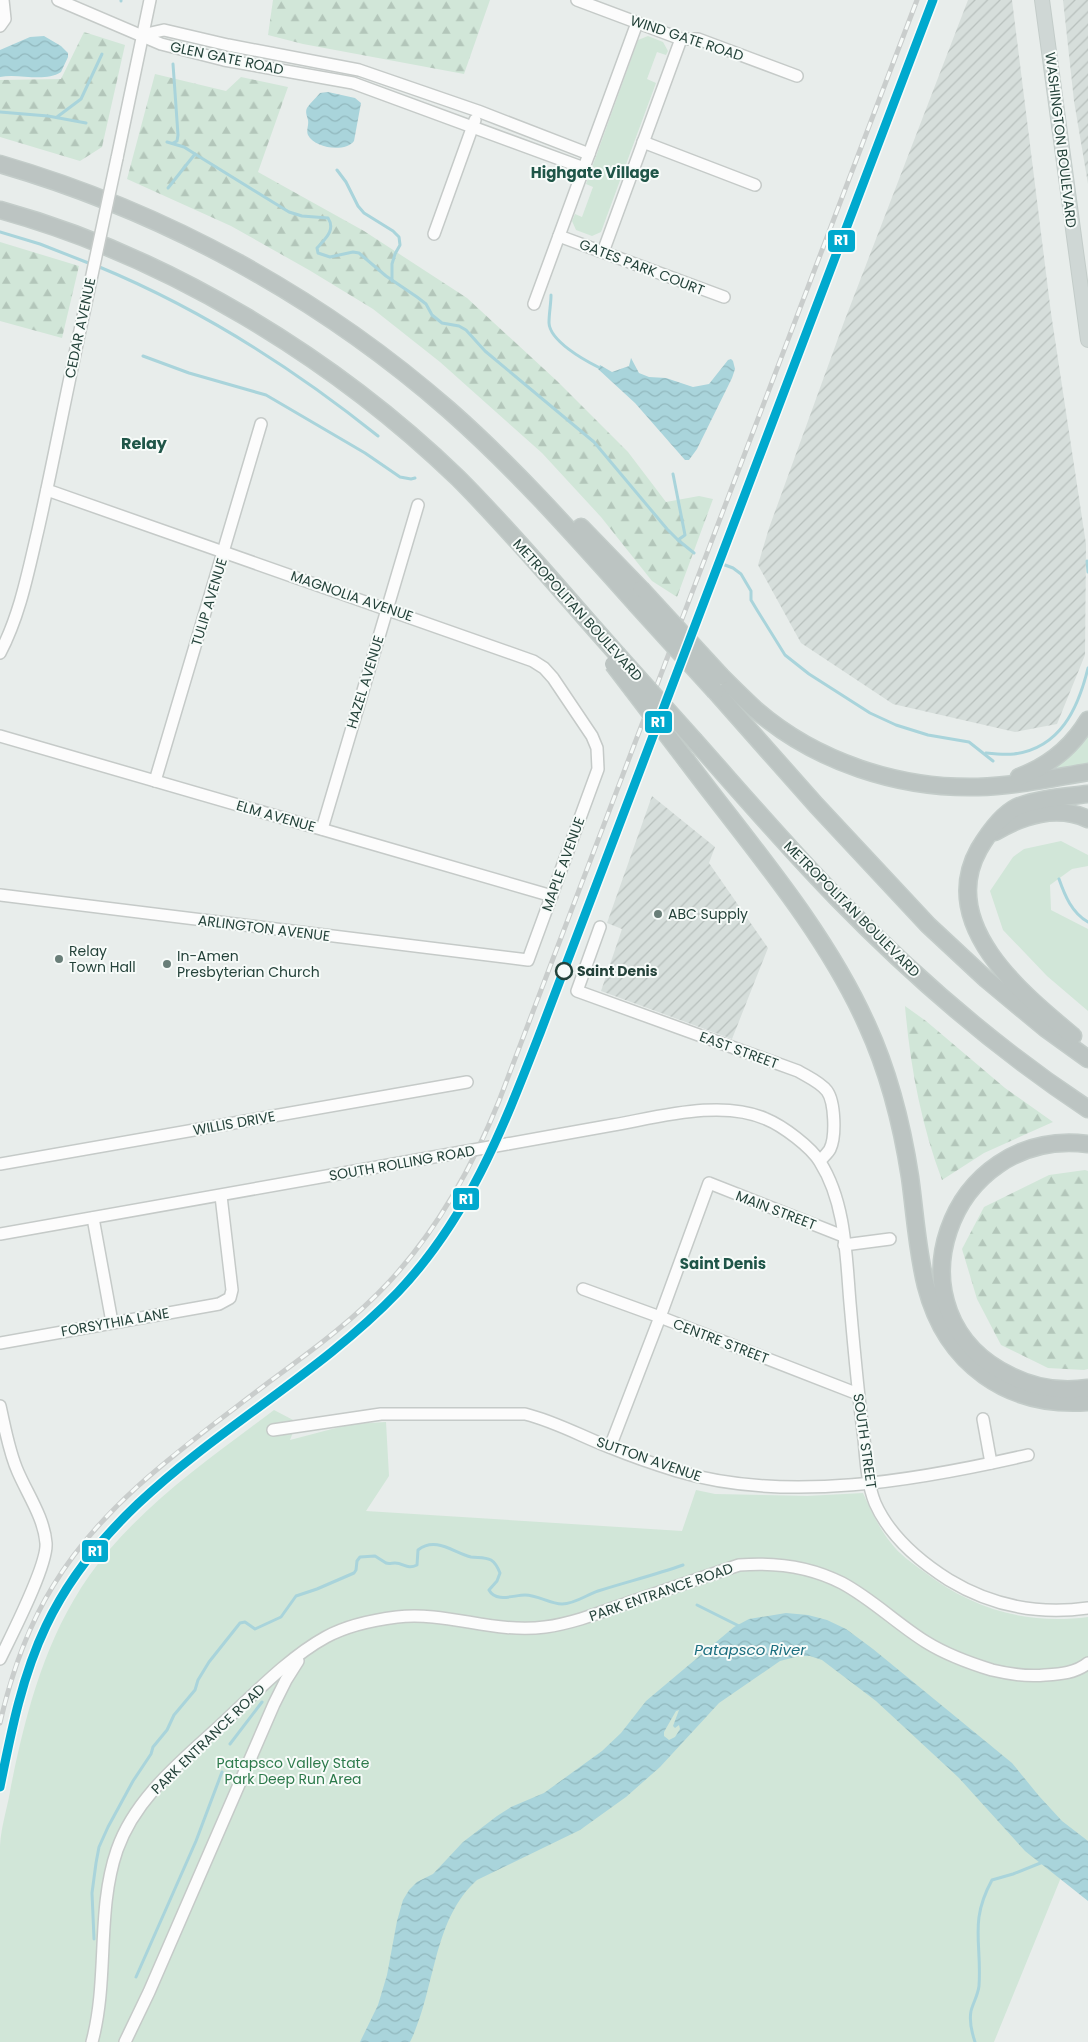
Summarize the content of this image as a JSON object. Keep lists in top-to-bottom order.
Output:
{
  "streets": {
    "highway": ["METROPOLITAN BOULEVARD"],
    "main road": ["WASHINGTON BOULEVARD"],
    "street": [
      "WIND GATE ROAD",
      "GLEN GATE ROAD",
      "GATES PARK COURT",
      "CEDAR AVENUE",
      "MAGNOLIA AVENUE",
      "TULIP AVENUE",
      "HAZEL AVENUE",
      "ELM AVENUE",
      "MAPLE AVENUE",
      "ARLINGTON AVENUE",
      "EAST STREET",
      "WILLIS DRIVE",
      "SOUTH ROLLING ROAD",
      "MAIN STREET",
      "FORSYTHIA LANE",
      "CENTRE STREET",
      "SOUTH STREET",
      "SUTTON AVENUE",
      "PARK ENTRANCE ROAD"
    ]
  },
  "crossings": [
    ["GLEN GATE ROAD", "CEDAR AVENUE"],
    ["CEDAR AVENUE", "MAGNOLIA AVENUE"],
    ["MAGNOLIA AVENUE", "TULIP AVENUE"],
    ["MAGNOLIA AVENUE", "HAZEL AVENUE"],
    ["MAGNOLIA AVENUE", "MAPLE AVENUE"],
    ["TULIP AVENUE", "ELM AVENUE"],
    ["HAZEL AVENUE", "ELM AVENUE"],
    ["ELM AVENUE", "MAPLE AVENUE"],
    ["MAPLE AVENUE", "ARLINGTON AVENUE"],
    ["EAST STREET", "SOUTH ROLLING ROAD"],
    ["EAST STREET", "SOUTH STREET"],
    ["SOUTH ROLLING ROAD", "FORSYTHIA LANE"],
    ["SOUTH ROLLING ROAD", "SOUTH STREET"],
    ["MAIN STREET", "CENTRE STREET"],
    ["MAIN STREET", "SOUTH STREET"],
    ["CENTRE STREET", "SOUTH STREET"],
    ["SOUTH STREET", "SUTTON AVENUE"]
  ],
  "districts": ["Highgate Village", "Relay", "Saint Denis"],
  "water": ["Patapsco River"],
  "parks": ["Patapsco Valley State Park Deep Run Area"],
  "places": [
    "ABC Supply",
    "Relay Town Hall",
    "In-Amen Presbyterian Church",
    "Saint Denis"
  ],
  "lines": ["transit line R1"]
}
